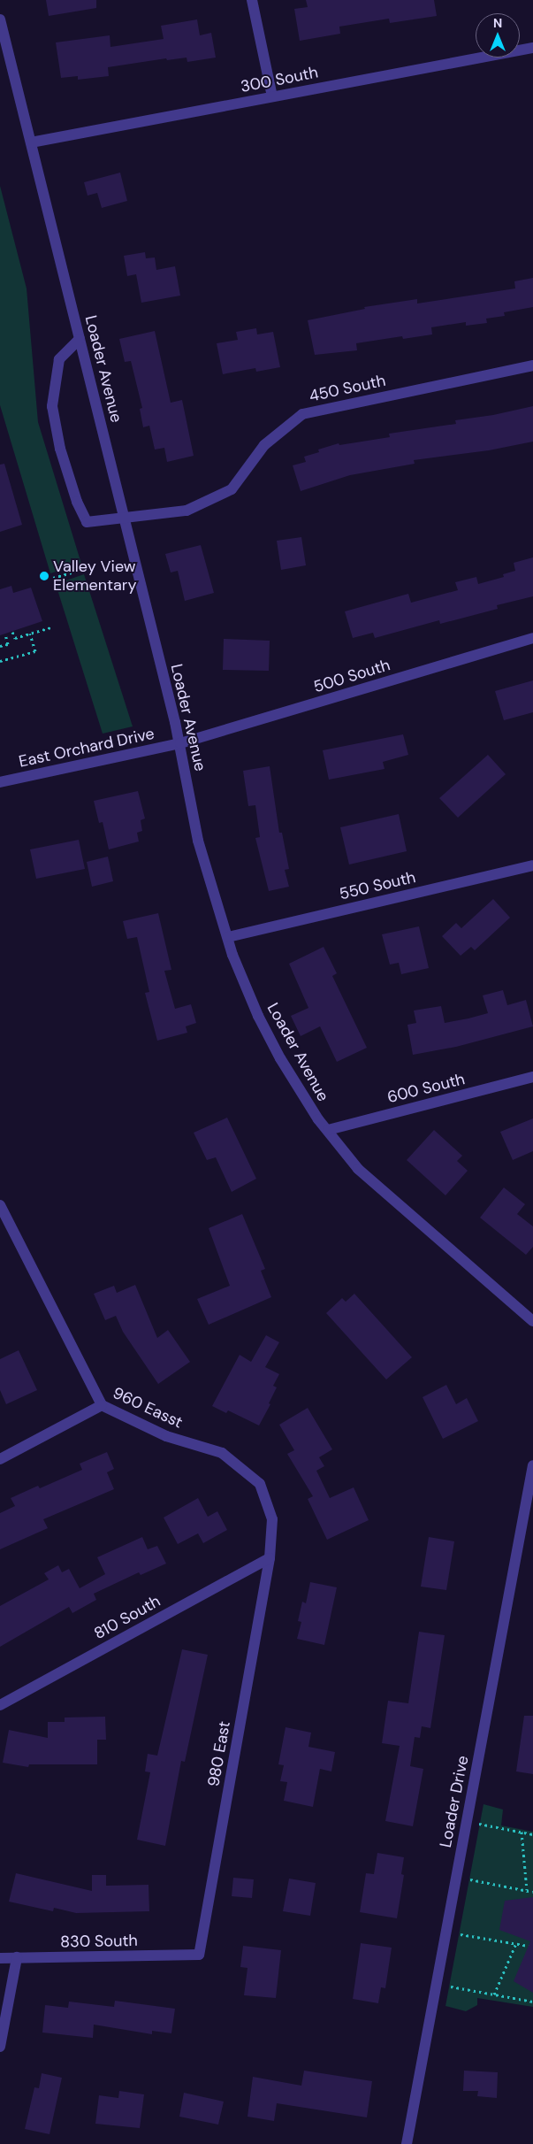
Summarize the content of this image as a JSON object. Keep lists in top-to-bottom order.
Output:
{
  "streets": {
    "street": [
      "300 South",
      "Loader Avenue",
      "450 South",
      "500 South",
      "East Orchard Drive",
      "550 South",
      "600 South",
      "960 Easst",
      "810 South",
      "980 East",
      "Loader Drive",
      "830 South"
    ]
  },
  "crossings": [
    ["300 South", "Loader Avenue"],
    ["Loader Avenue", "450 South"],
    ["Loader Avenue", "500 South"],
    ["Loader Avenue", "East Orchard Drive"],
    ["Loader Avenue", "550 South"],
    ["Loader Avenue", "600 South"],
    ["500 South", "East Orchard Drive"],
    ["960 Easst", "810 South"],
    ["960 Easst", "980 East"],
    ["810 South", "980 East"],
    ["980 East", "830 South"]
  ],
  "places": ["Valley View Elementary"],
  "north": "top"
}
